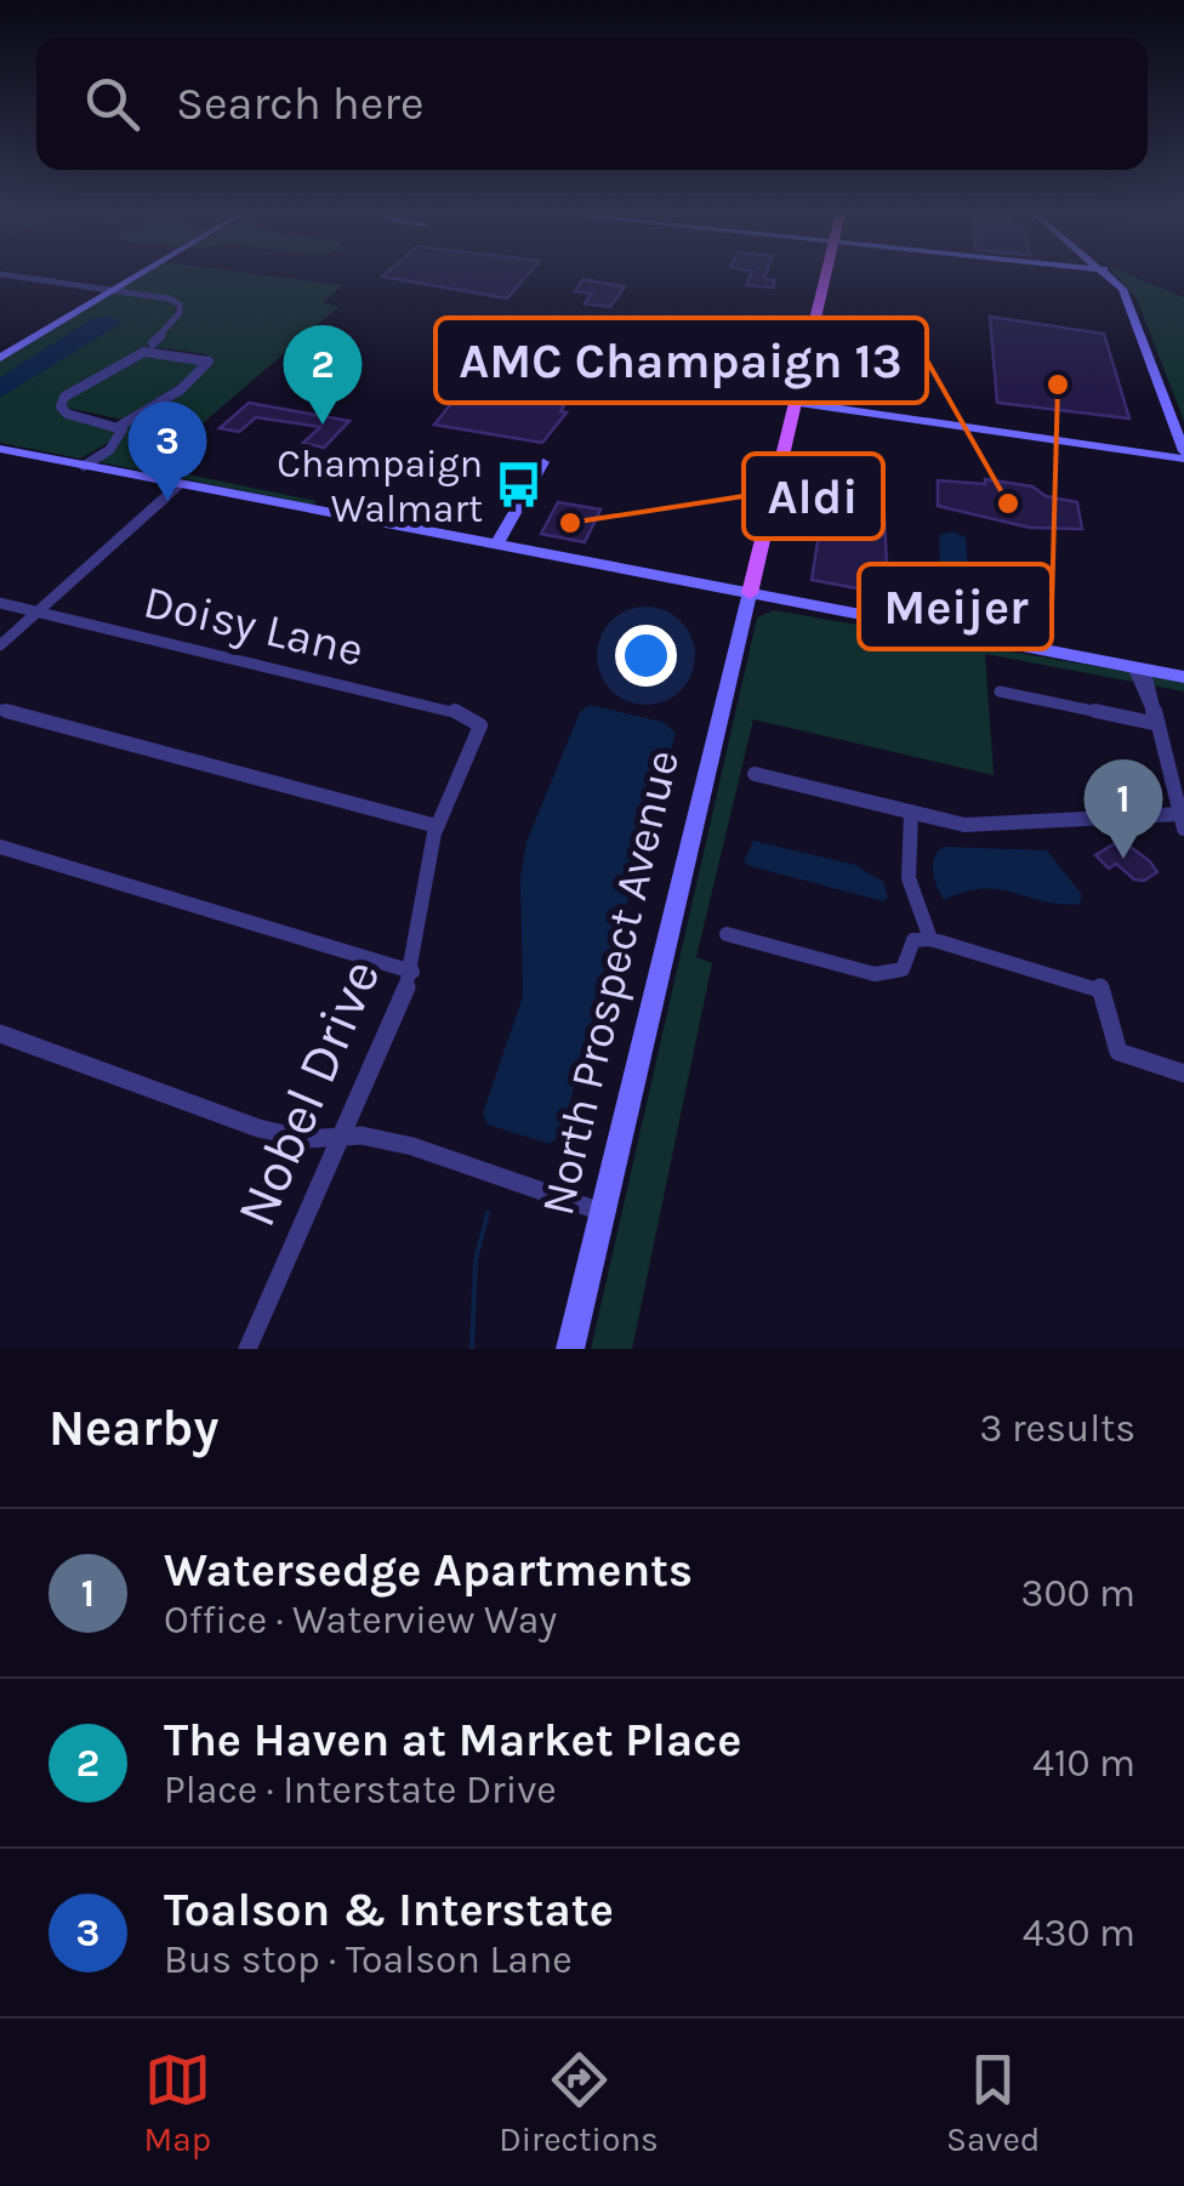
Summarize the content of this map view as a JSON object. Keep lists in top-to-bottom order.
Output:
{
  "streets": {
    "main road": ["North Prospect Avenue"],
    "street": ["Doisy Lane", "Nobel Drive"]
  },
  "crossings": [
    ["Doisy Lane", "Nobel Drive"]
  ],
  "places": {
    "other": ["Meijer", "AMC Champaign 13", "Aldi"],
    "bus stop": ["Champaign Walmart"]
  },
  "page": {
    "search": "Search here",
    "pins": ["2", "3", "1"],
    "heading": ["Nearby", "3 results"],
    "list": [
      {
        "mark": "1",
        "name": "Watersedge Apartments",
        "note": "Office · Waterview Way",
        "value": "300 m"
      },
      {
        "mark": "2",
        "name": "The Haven at Market Place",
        "note": "Place · Interstate Drive",
        "value": "410 m"
      },
      {
        "mark": "3",
        "name": "Toalson & Interstate",
        "note": "Bus stop · Toalson Lane",
        "value": "430 m"
      }
    ],
    "nav": ["Map", "Directions", "Saved"]
  }
}
